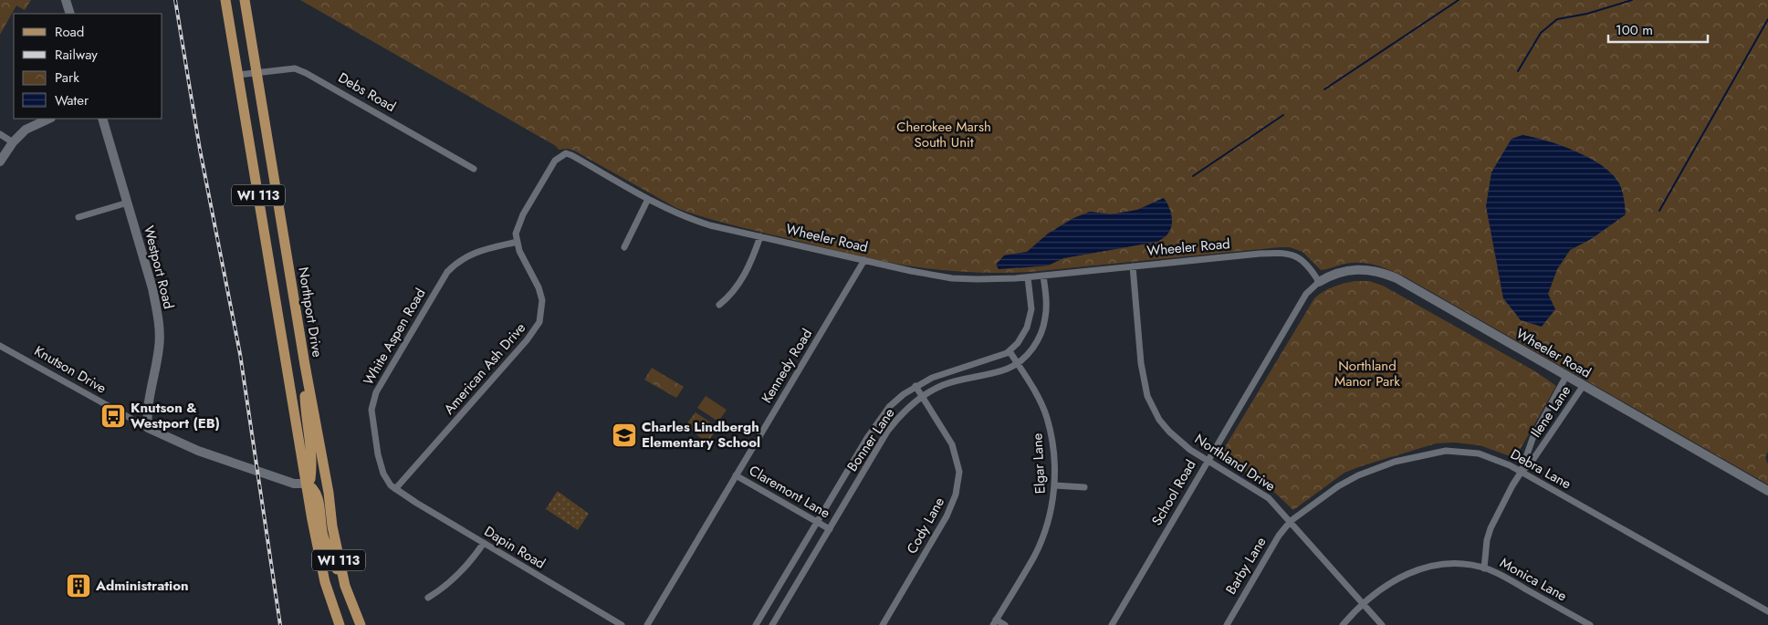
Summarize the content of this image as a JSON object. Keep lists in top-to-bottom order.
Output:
{
  "streets": {
    "main road": ["WI 113", "Northport Drive"],
    "street": [
      "Debs Road",
      "Wheeler Road",
      "Westport Road",
      "White Aspen Road",
      "Kennedy Road",
      "American Ash Drive",
      "Knutson Drive",
      "Ilene Lane",
      "Bonner Lane",
      "Northland Drive",
      "Elgar Lane",
      "Debra Lane",
      "Claremont Lane",
      "School Road",
      "Cody Lane",
      "Dapin Road",
      "Barby Lane",
      "Monica Lane"
    ]
  },
  "crossings": [
    ["Debs Road", "WI 113"],
    ["Debs Road", "Northport Drive"],
    ["WI 113", "Knutson Drive"],
    ["Wheeler Road", "White Aspen Road"],
    ["Wheeler Road", "Kennedy Road"],
    ["Wheeler Road", "American Ash Drive"],
    ["Wheeler Road", "Ilene Lane"],
    ["Wheeler Road", "Bonner Lane"],
    ["Wheeler Road", "Northland Drive"],
    ["Wheeler Road", "School Road"],
    ["Westport Road", "Knutson Drive"],
    ["White Aspen Road", "American Ash Drive"],
    ["White Aspen Road", "Dapin Road"],
    ["Kennedy Road", "Claremont Lane"],
    ["American Ash Drive", "Dapin Road"],
    ["Ilene Lane", "Debra Lane"],
    ["Ilene Lane", "Monica Lane"],
    ["Bonner Lane", "Elgar Lane"],
    ["Bonner Lane", "Claremont Lane"],
    ["Bonner Lane", "Cody Lane"],
    ["Northland Drive", "Debra Lane"],
    ["Northland Drive", "School Road"],
    ["Northland Drive", "Barby Lane"],
    ["Northland Drive", "Monica Lane"],
    ["Debra Lane", "Barby Lane"]
  ],
  "parks": ["Cherokee Marsh South Unit", "Northland Manor Park"],
  "places": {
    "bus stop": ["Knutson & Westport (EB)"],
    "school or university": ["Charles Lindbergh Elementary School"],
    "building": ["Administration"]
  },
  "legend": [
    "Road",
    "Railway",
    "Park",
    "Water"
  ],
  "scale_bar": "100 m"
}
